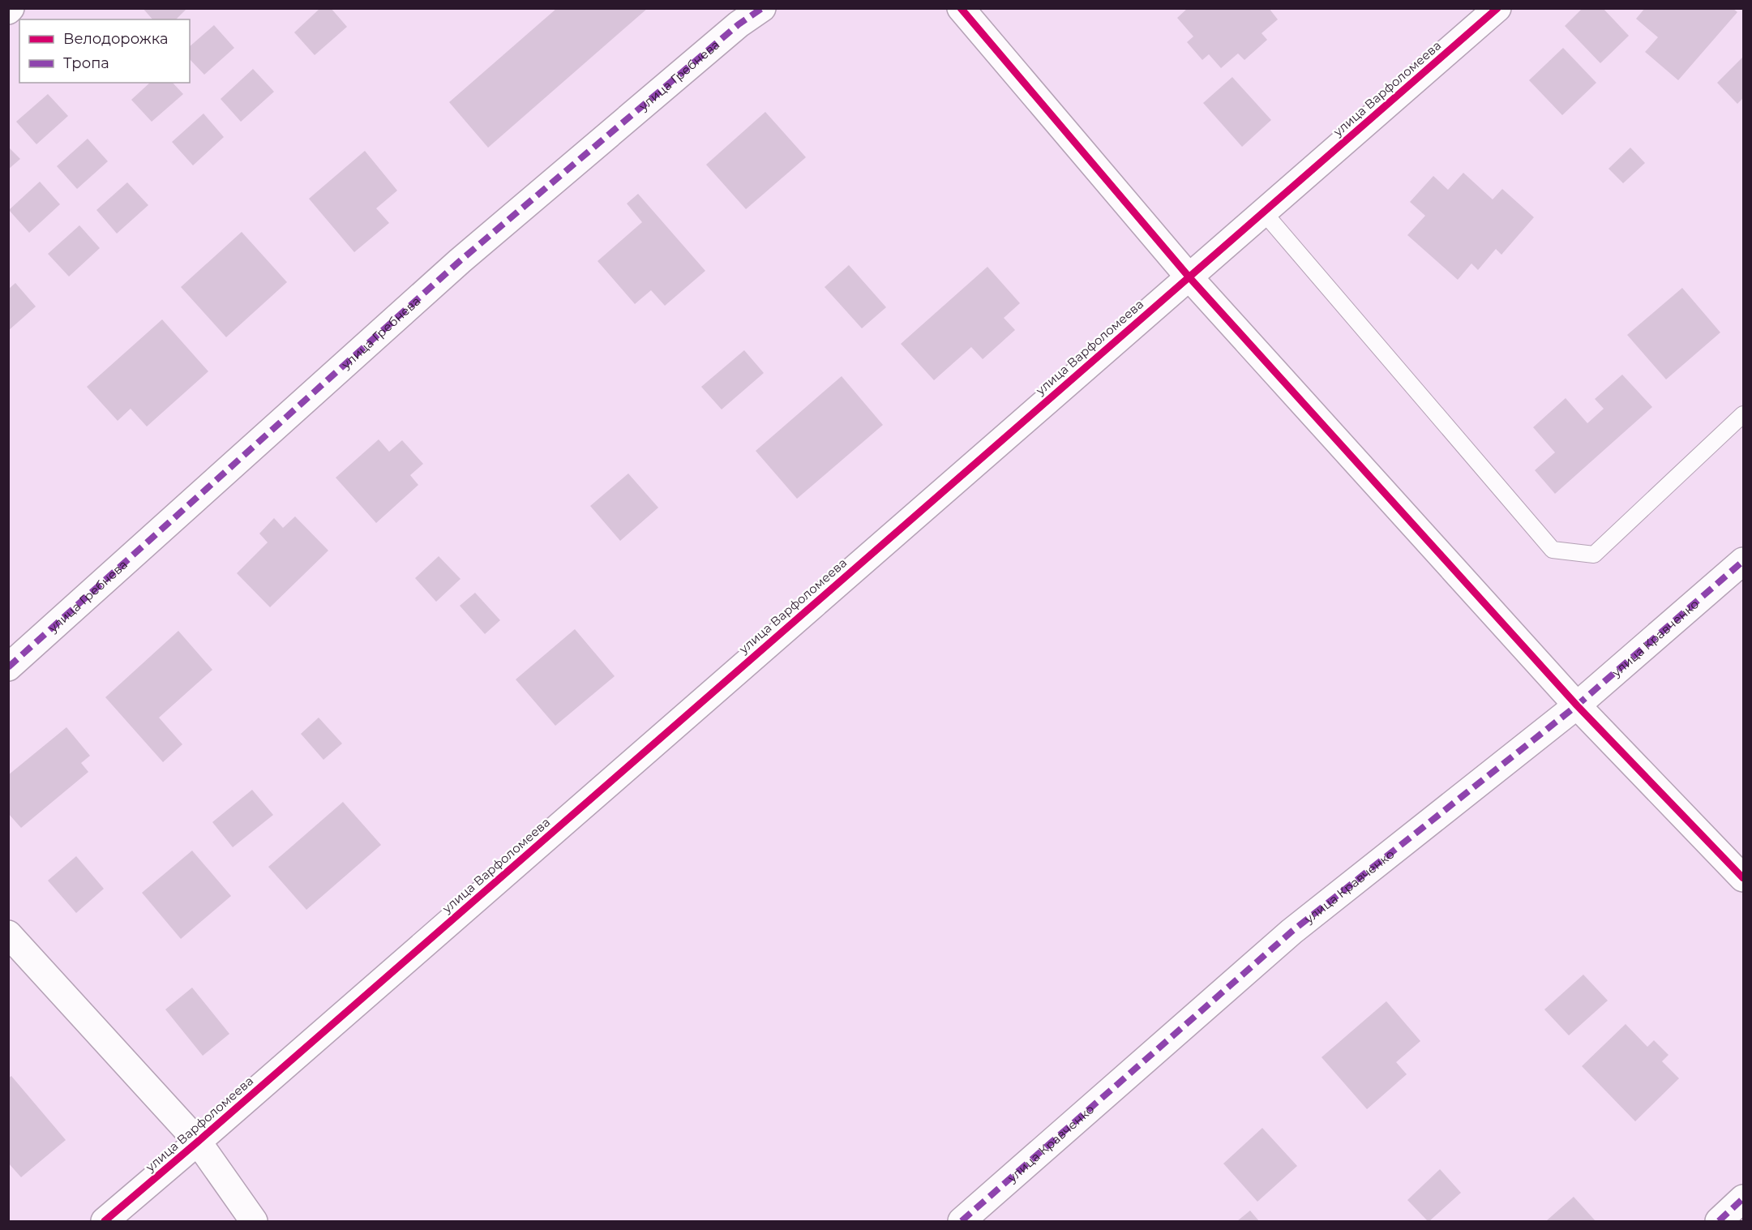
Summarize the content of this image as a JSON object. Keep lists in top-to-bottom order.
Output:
{
  "streets": {
    "street": ["улица Гребнева", "улица Варфоломеева", "улица Кравченко"]
  },
  "legend": ["Велодорожка", "Тропа"]
}
